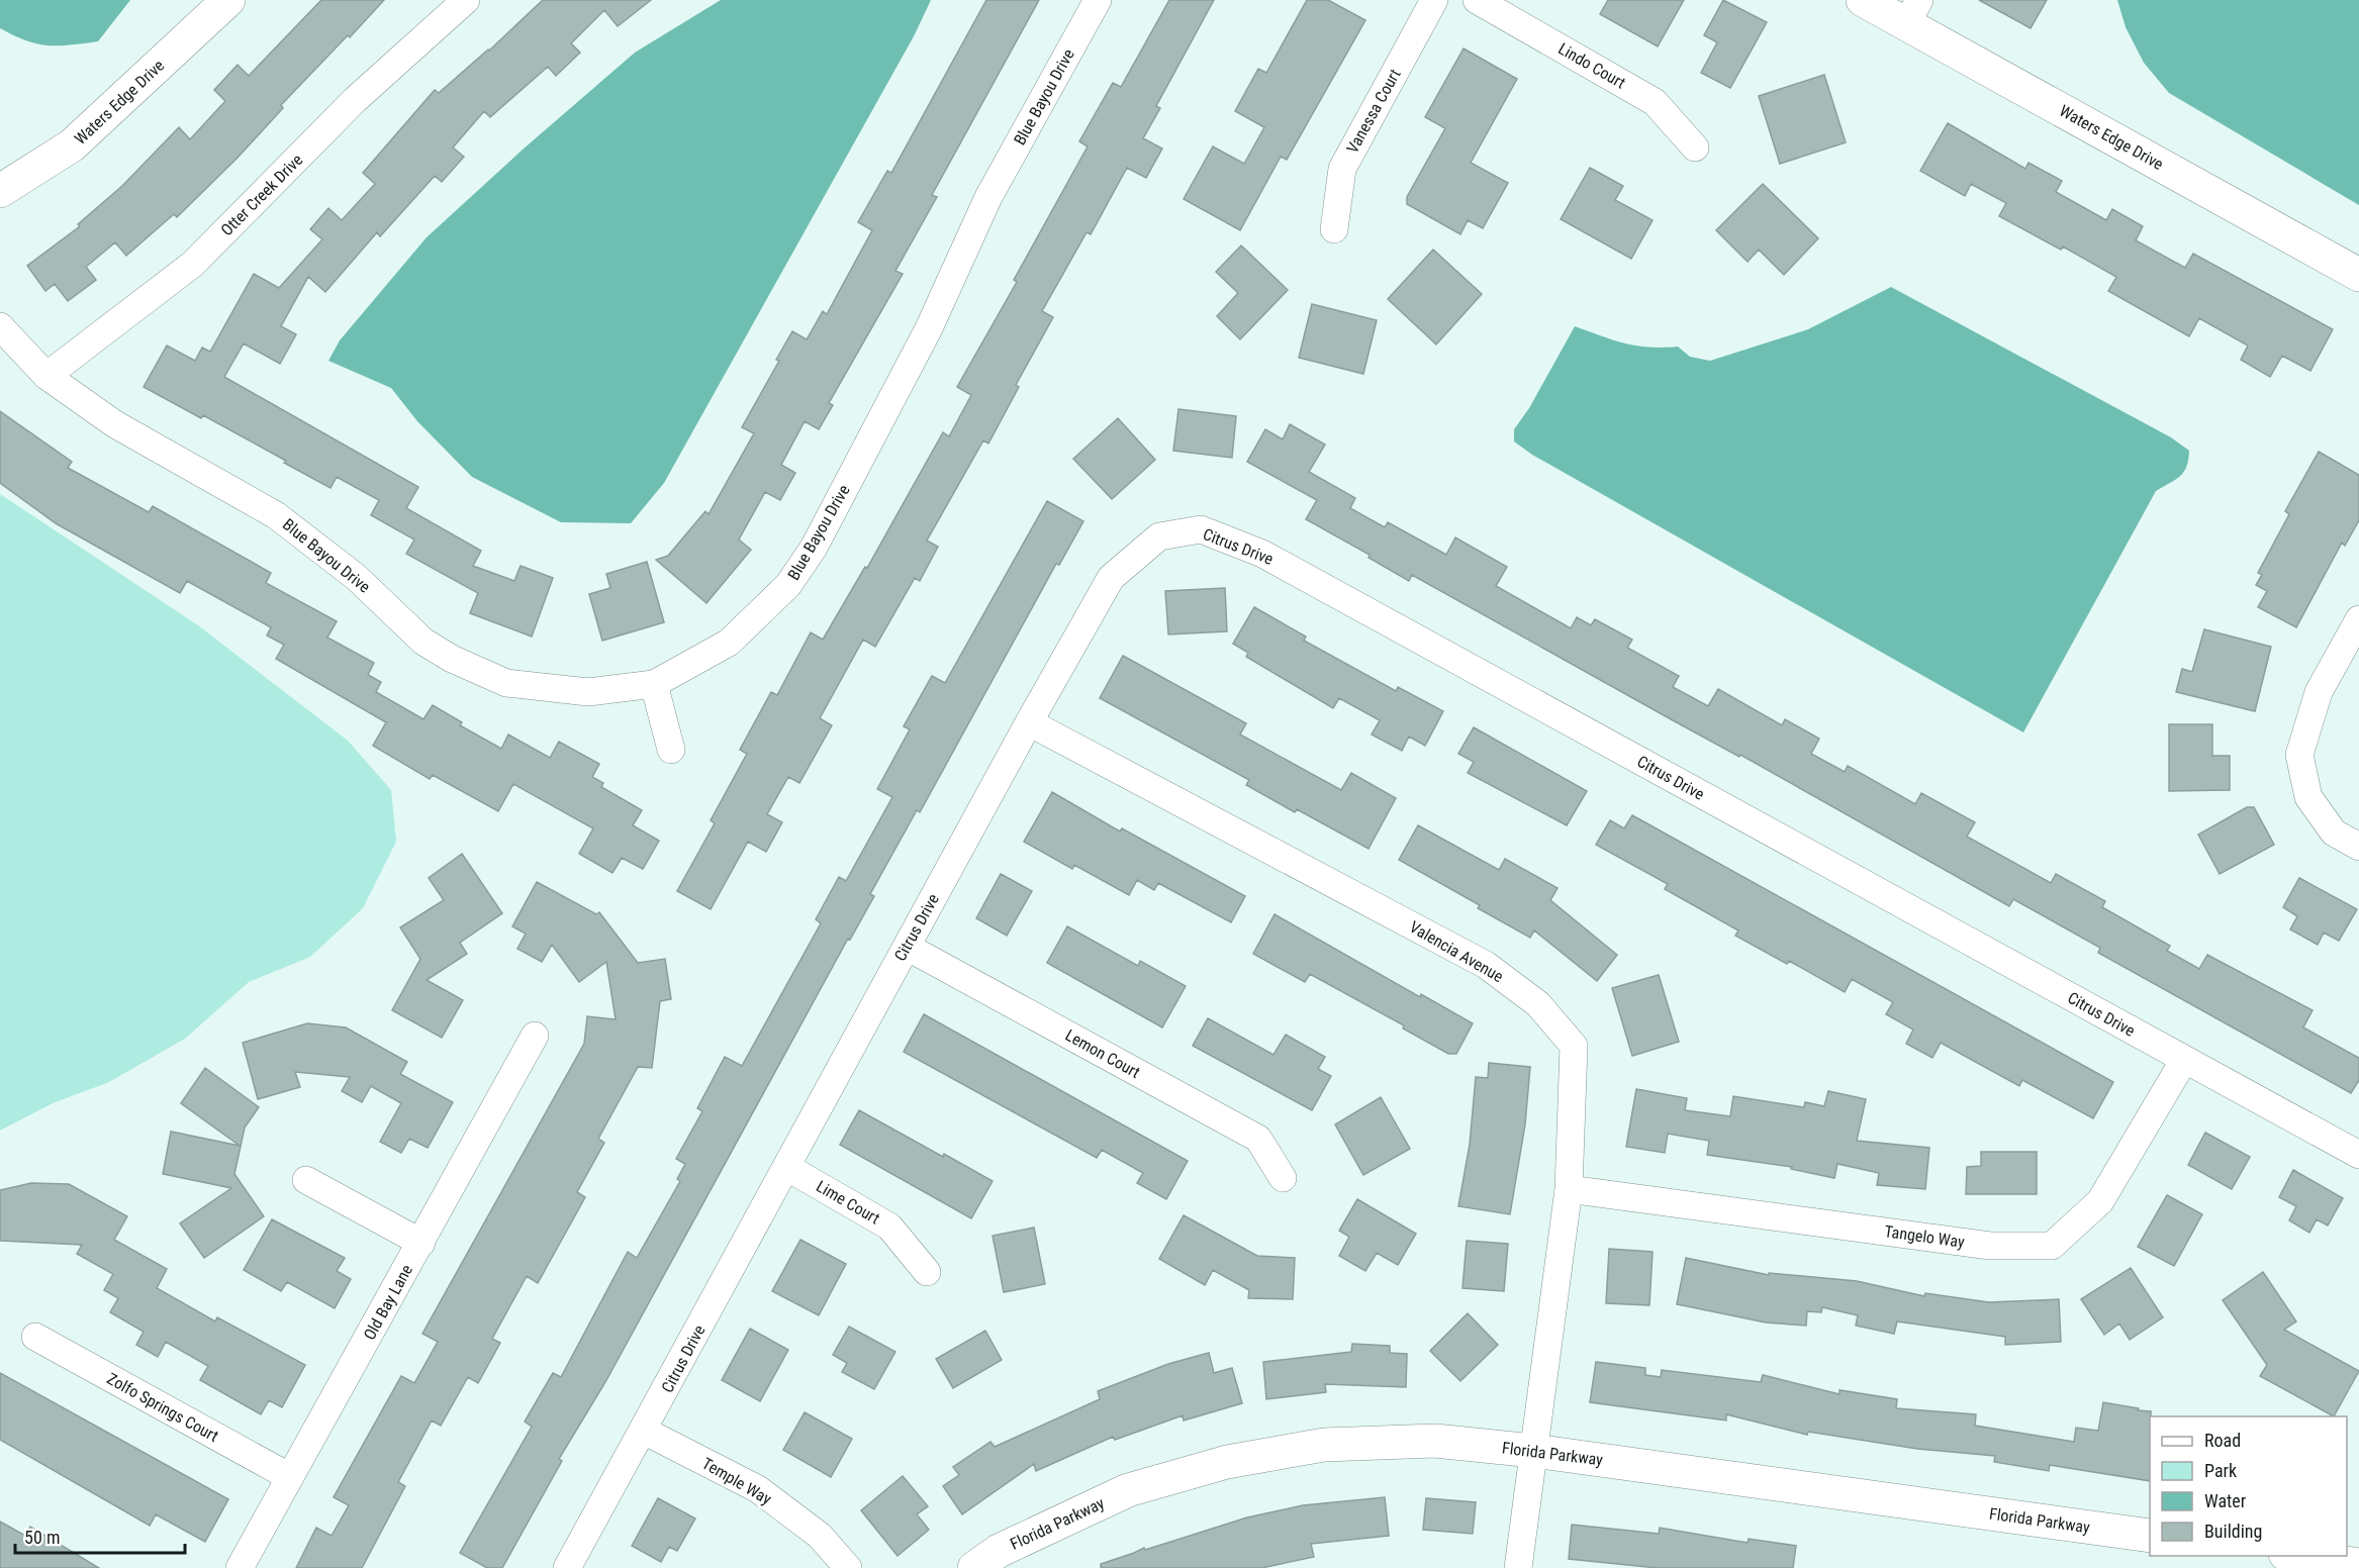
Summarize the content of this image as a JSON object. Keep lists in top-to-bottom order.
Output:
{
  "streets": {
    "street": [
      "Lindo Court",
      "Blue Bayou Drive",
      "Waters Edge Drive",
      "Vanessa Court",
      "Otter Creek Drive",
      "Citrus Drive",
      "Valencia Avenue",
      "Lemon Court",
      "Lime Court",
      "Tangelo Way",
      "Old Bay Lane",
      "Zolfo Springs Court",
      "Florida Parkway",
      "Temple Way"
    ]
  },
  "crossings": [
    ["Blue Bayou Drive", "Otter Creek Drive"],
    ["Citrus Drive", "Valencia Avenue"],
    ["Citrus Drive", "Lemon Court"],
    ["Citrus Drive", "Lime Court"],
    ["Citrus Drive", "Tangelo Way"],
    ["Citrus Drive", "Temple Way"],
    ["Valencia Avenue", "Tangelo Way"],
    ["Valencia Avenue", "Florida Parkway"],
    ["Old Bay Lane", "Zolfo Springs Court"]
  ],
  "legend": [
    "Road",
    "Park",
    "Water",
    "Building"
  ],
  "scale_bar": "50 m"
}
